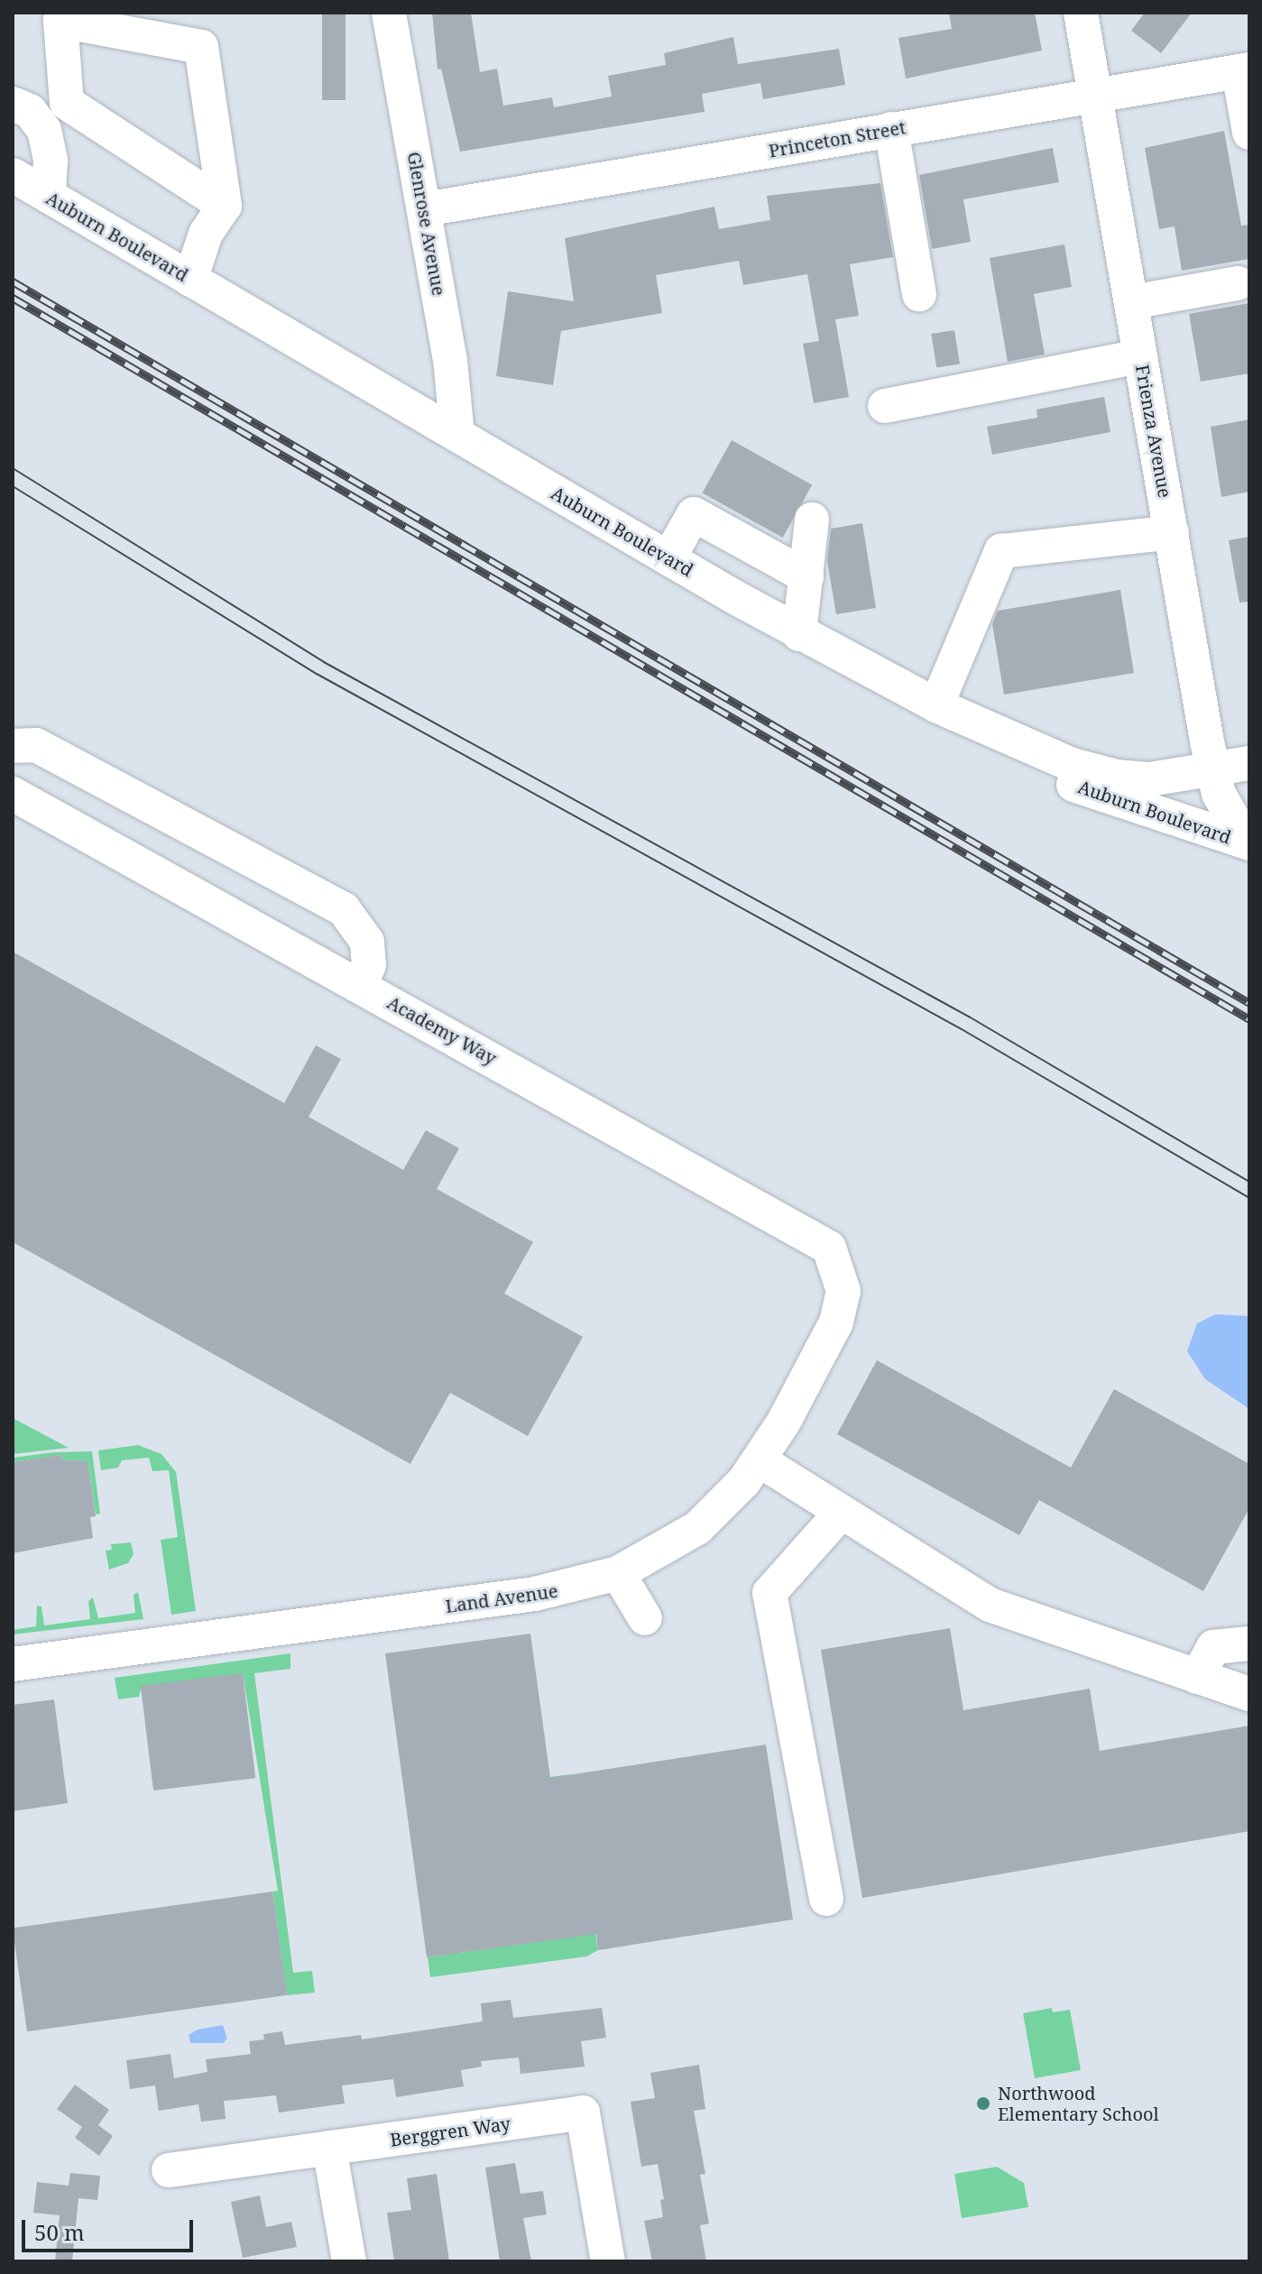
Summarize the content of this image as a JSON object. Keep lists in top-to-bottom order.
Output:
{
  "streets": {
    "street": [
      "Princeton Street",
      "Glenrose Avenue",
      "Auburn Boulevard",
      "Frienza Avenue",
      "Academy Way",
      "Land Avenue",
      "Berggren Way"
    ]
  },
  "crossings": [
    ["Princeton Street", "Glenrose Avenue"],
    ["Princeton Street", "Frienza Avenue"],
    ["Glenrose Avenue", "Auburn Boulevard"],
    ["Auburn Boulevard", "Frienza Avenue"],
    ["Academy Way", "Land Avenue"]
  ],
  "places": ["Northwood Elementary School"],
  "scale_bar": "50 m"
}
